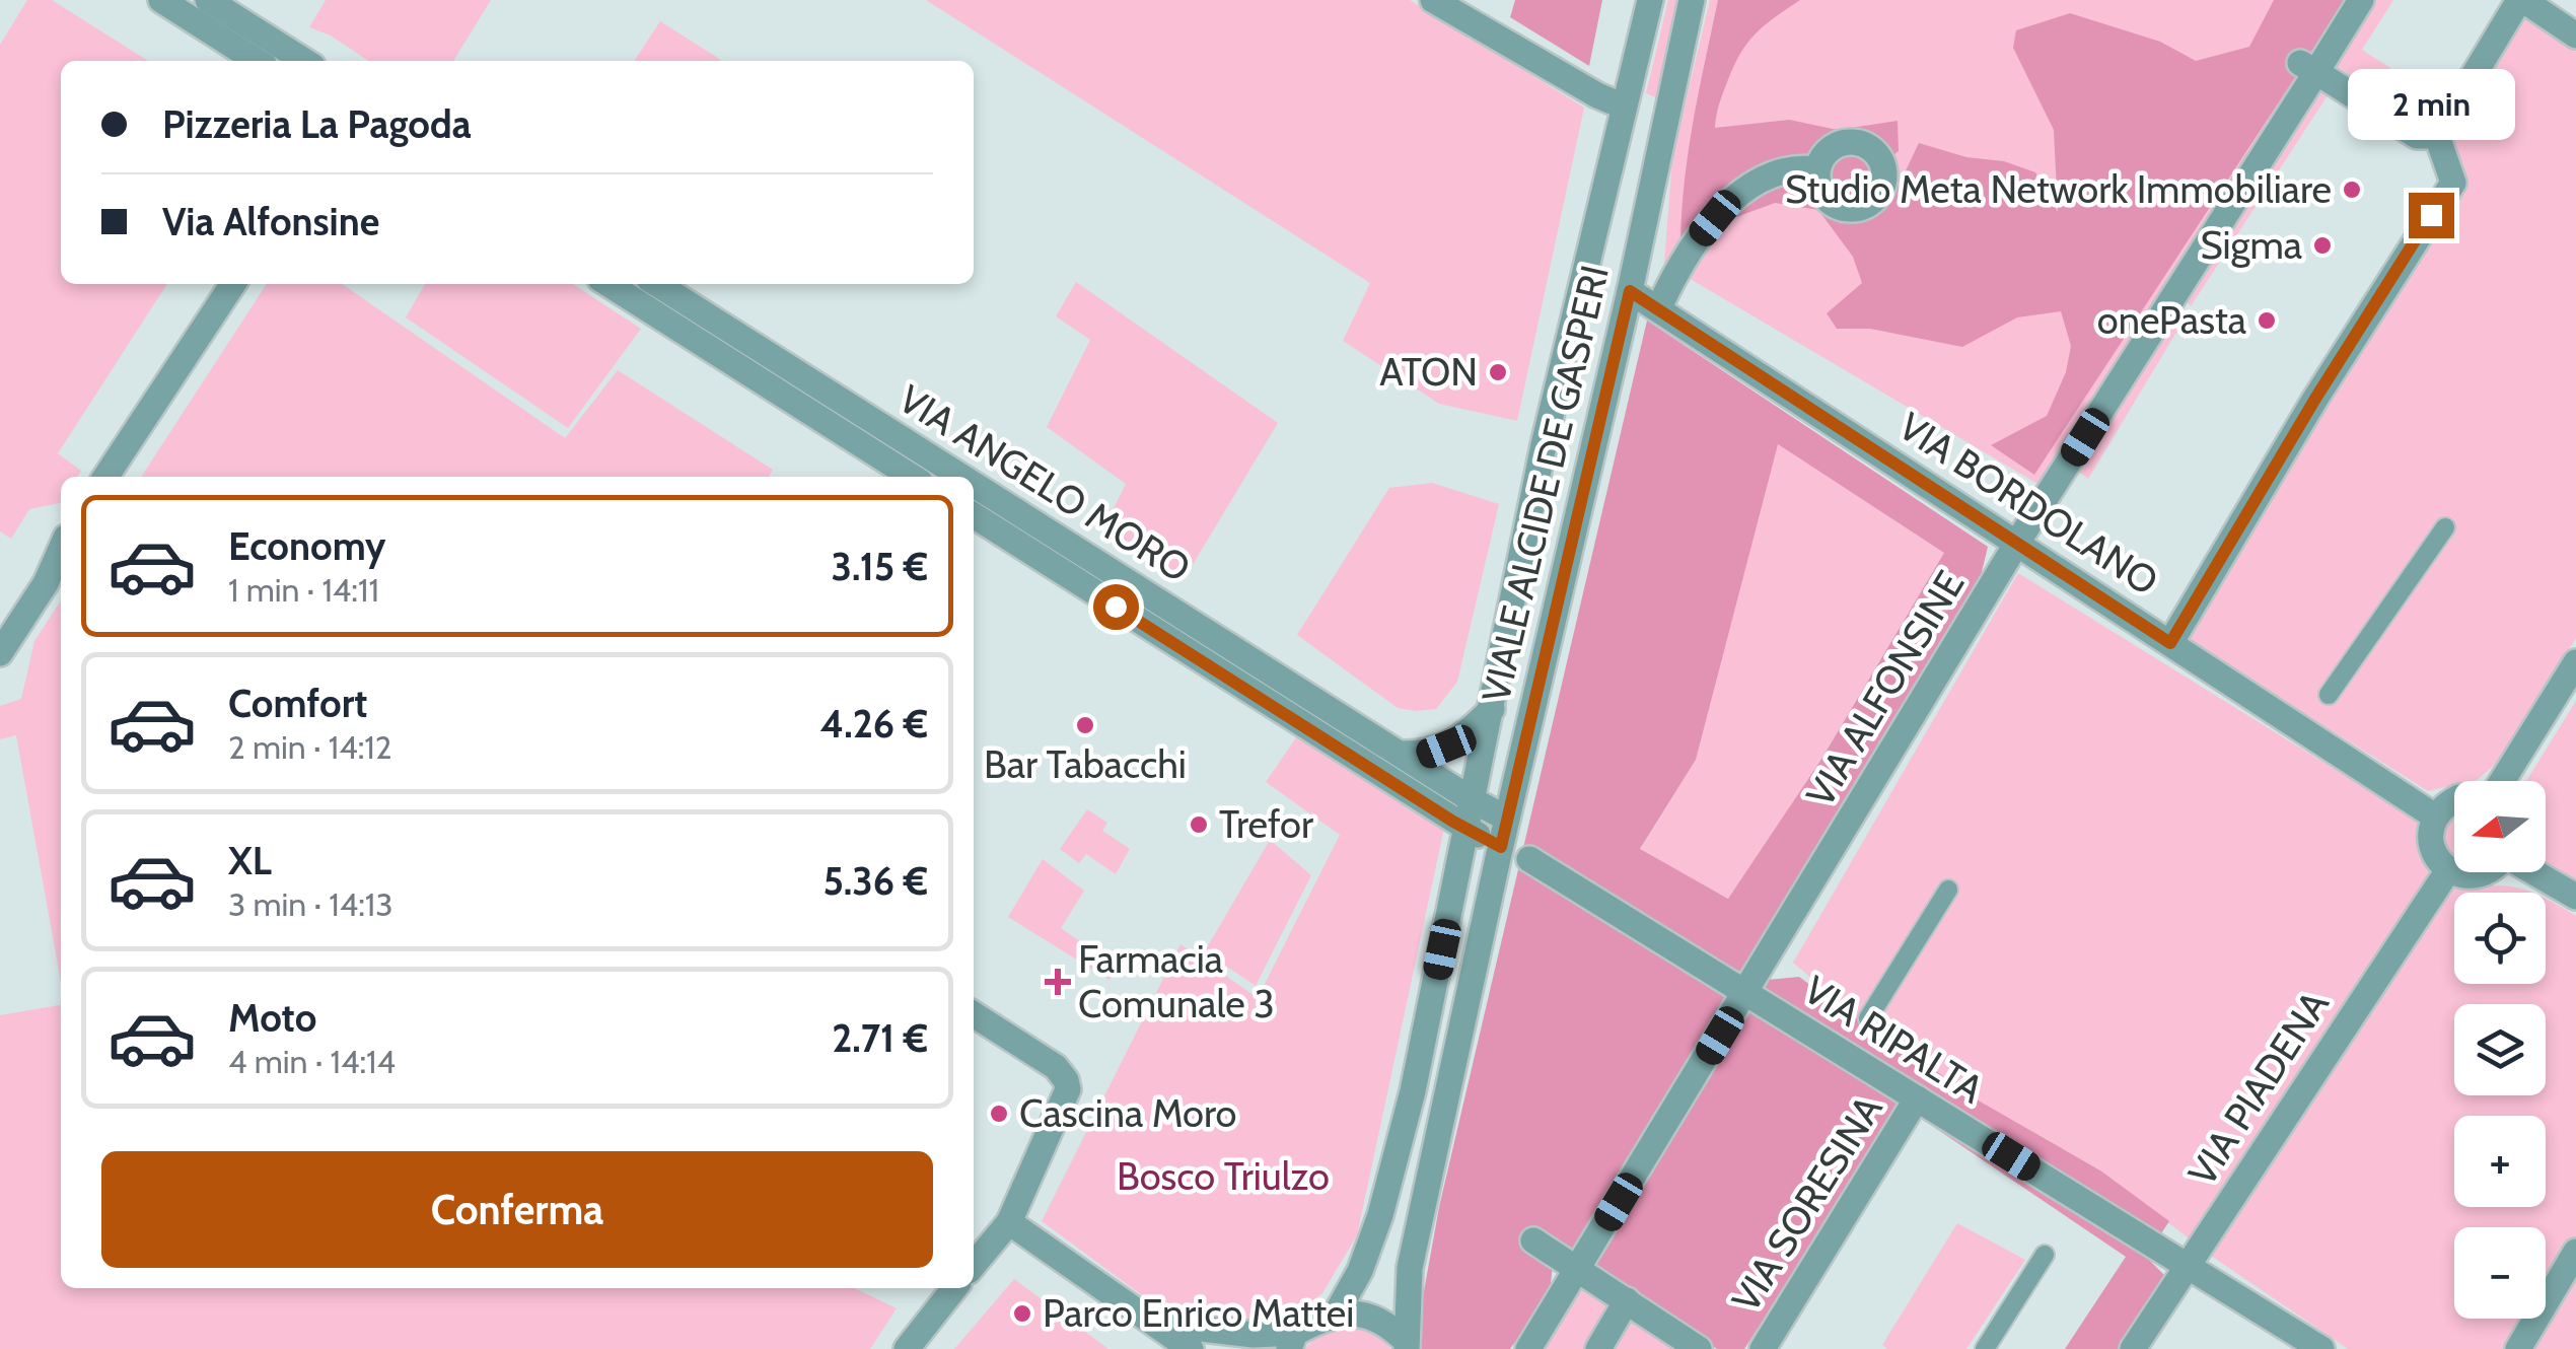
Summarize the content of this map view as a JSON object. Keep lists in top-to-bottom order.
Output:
{
  "streets": {
    "street": [
      "VIA ANGELO MORO",
      "VIALE ALCIDE DE GASPERI",
      "VIA BORDOLANO",
      "VIA ALFONSINE",
      "VIA RIPALTA",
      "VIA PIADENA",
      "VIA SORESINA"
    ]
  },
  "crossings": [
    ["VIA ANGELO MORO", "VIALE ALCIDE DE GASPERI"],
    ["VIALE ALCIDE DE GASPERI", "VIA BORDOLANO"],
    ["VIA BORDOLANO", "VIA ALFONSINE"],
    ["VIA ALFONSINE", "VIA RIPALTA"],
    ["VIA RIPALTA", "VIA PIADENA"],
    ["VIA RIPALTA", "VIA SORESINA"]
  ],
  "parks": ["Bosco Triulzo"],
  "places": {
    "other": [
      "Studio Meta Network Immobiliare",
      "Sigma",
      "onePasta",
      "ATON",
      "Bar Tabacchi",
      "Trefor",
      "Cascina Moro",
      "Parco Enrico Mattei"
    ],
    "health": ["Farmacia Comunale 3"]
  },
  "north": "left",
  "page": {
    "banner": ["Pizzeria La Pagoda", "Via Alfonsine"],
    "bubble": "2 min",
    "list": [
      {
        "name": "Economy",
        "note": "1 min · 14:11",
        "value": "3.15 €"
      },
      {
        "name": "Comfort",
        "note": "2 min · 14:12",
        "value": "4.26 €"
      },
      {
        "name": "XL",
        "note": "3 min · 14:13",
        "value": "5.36 €"
      },
      {
        "name": "Moto",
        "note": "4 min · 14:14",
        "value": "2.71 €"
      }
    ],
    "map_buttons": ["+", "−"],
    "buttons": "Conferma"
  }
}
